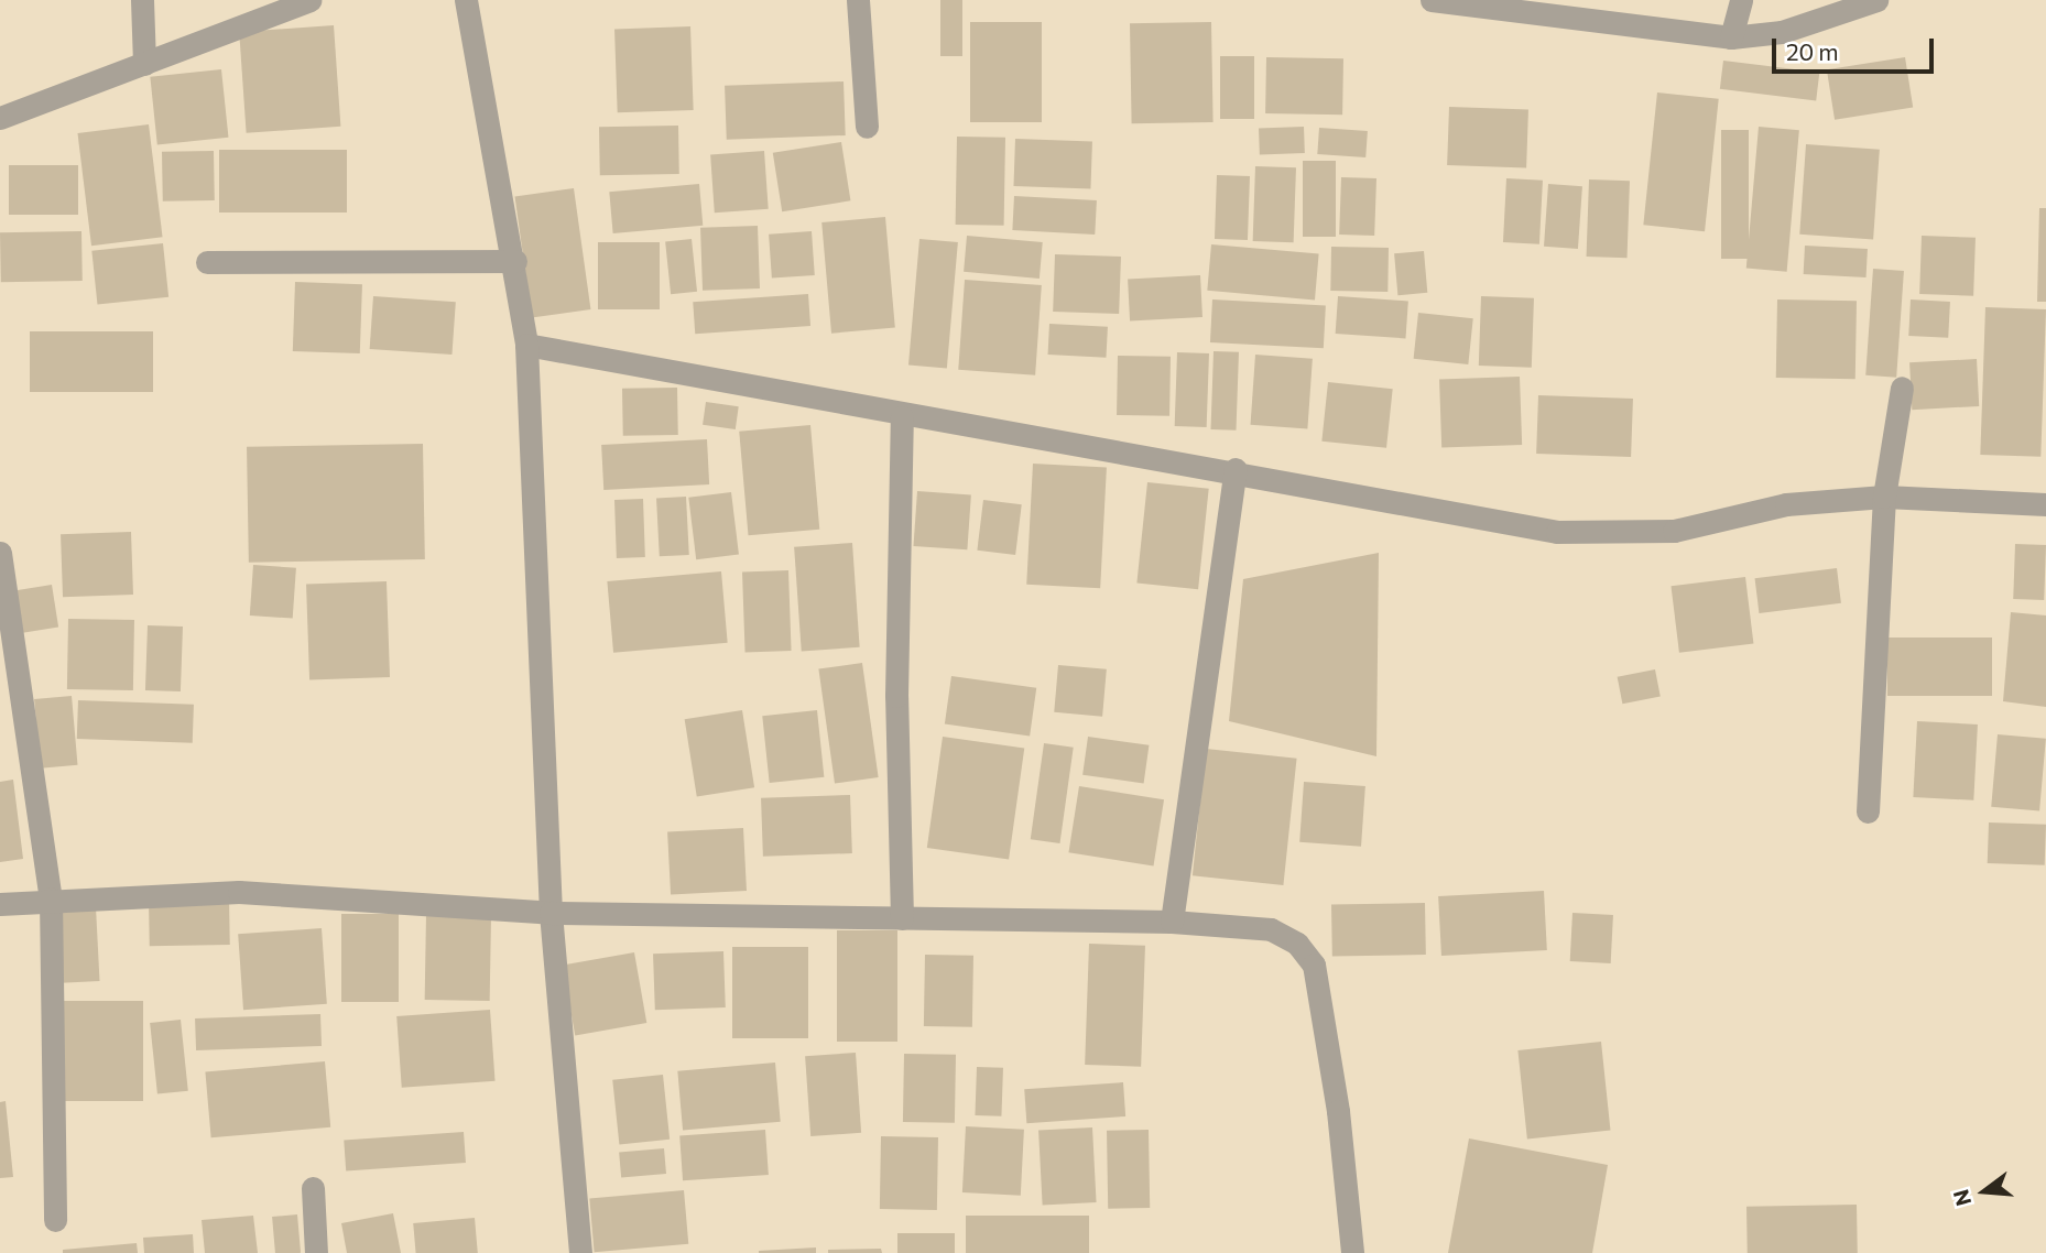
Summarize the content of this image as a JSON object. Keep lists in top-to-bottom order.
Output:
{
  "scale_bar": "20 m",
  "north": "left"
}
